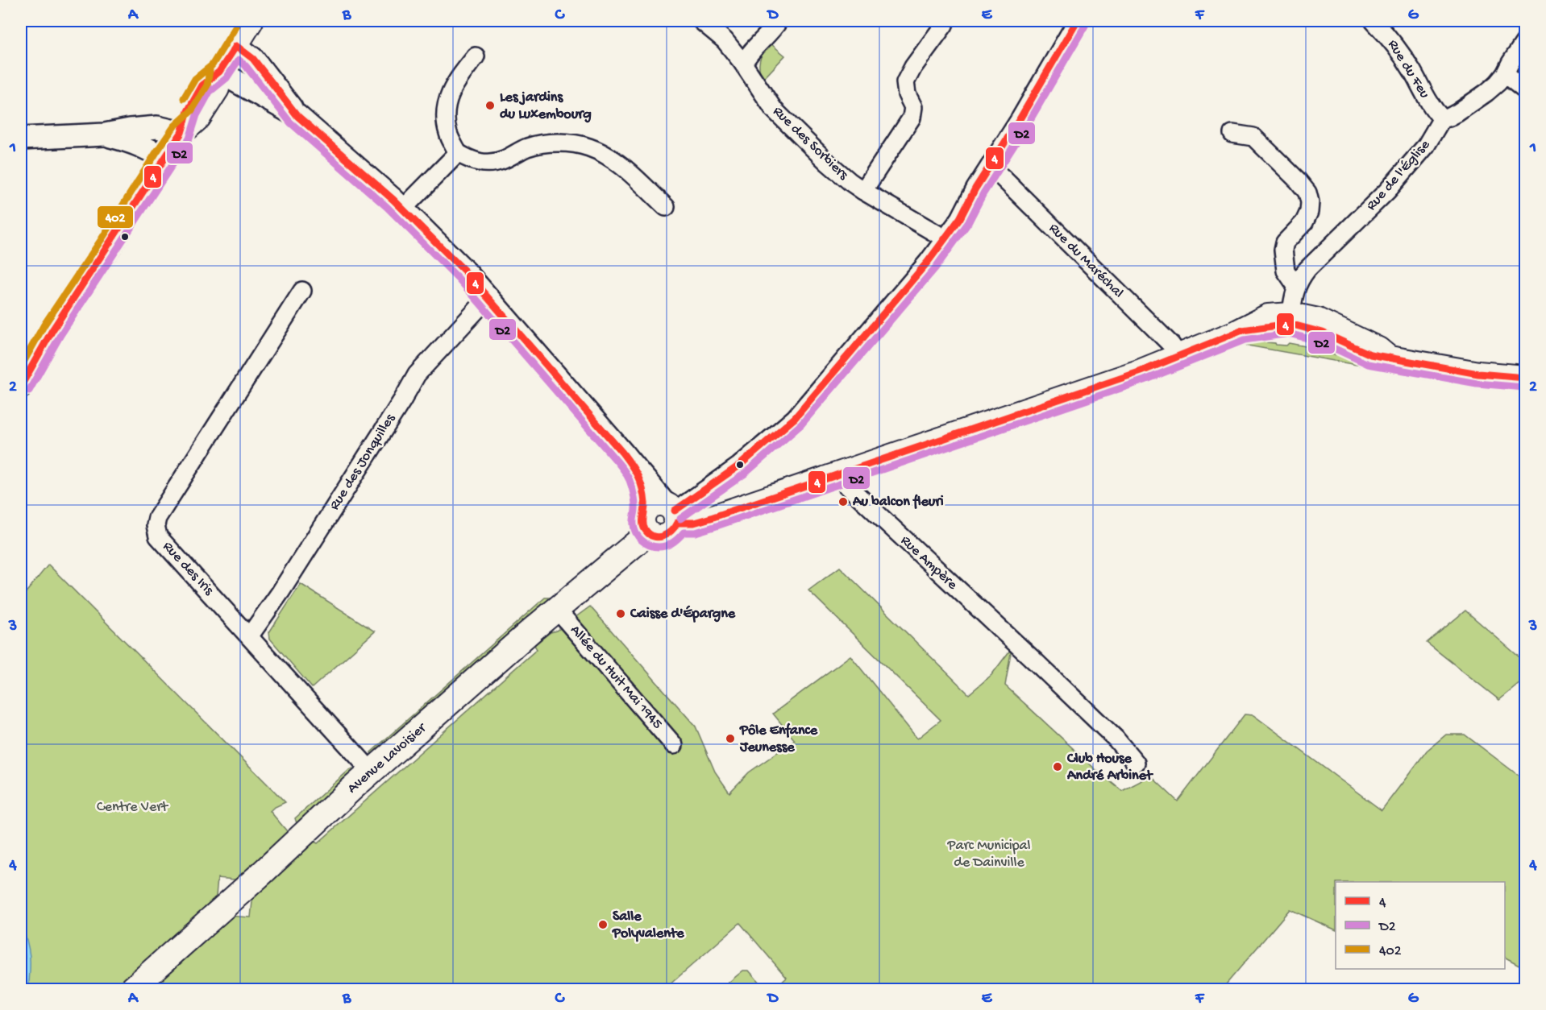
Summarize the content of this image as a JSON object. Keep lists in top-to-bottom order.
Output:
{
  "streets": {
    "main road": ["Avenue Lavoisier"],
    "street": [
      "Rue du Feu",
      "Rue des Sorbiers",
      "Rue de l'Église",
      "Rue du Maréchal",
      "Rue des Jonquilles",
      "Rue Ampère",
      "Rue des Iris",
      "Allée du Huit Mai 1945"
    ]
  },
  "crossings": [
    ["Rue du Feu", "Rue de l'Église"],
    ["Rue des Jonquilles", "Rue des Iris"],
    ["Rue des Iris", "Avenue Lavoisier"],
    ["Allée du Huit Mai 1945", "Avenue Lavoisier"]
  ],
  "parks": ["Centre Vert", "Parc Municipal de Dainville"],
  "places": [
    "Les jardins du Luxembourg",
    "Au balcon fleuri",
    "Caisse d'Épargne",
    "Pôle Enfance Jeunesse",
    "Club House André Arbinet",
    "Salle Polyvalente"
  ],
  "lines": ["transit line 4", "transit line 402", "transit line D2"],
  "legend": ["4", "D2", "402"],
  "grid": {
    "columns": [
      "A",
      "B",
      "C",
      "D",
      "E",
      "F",
      "G"
    ],
    "rows": [
      "1",
      "2",
      "3",
      "4"
    ]
  }
}
